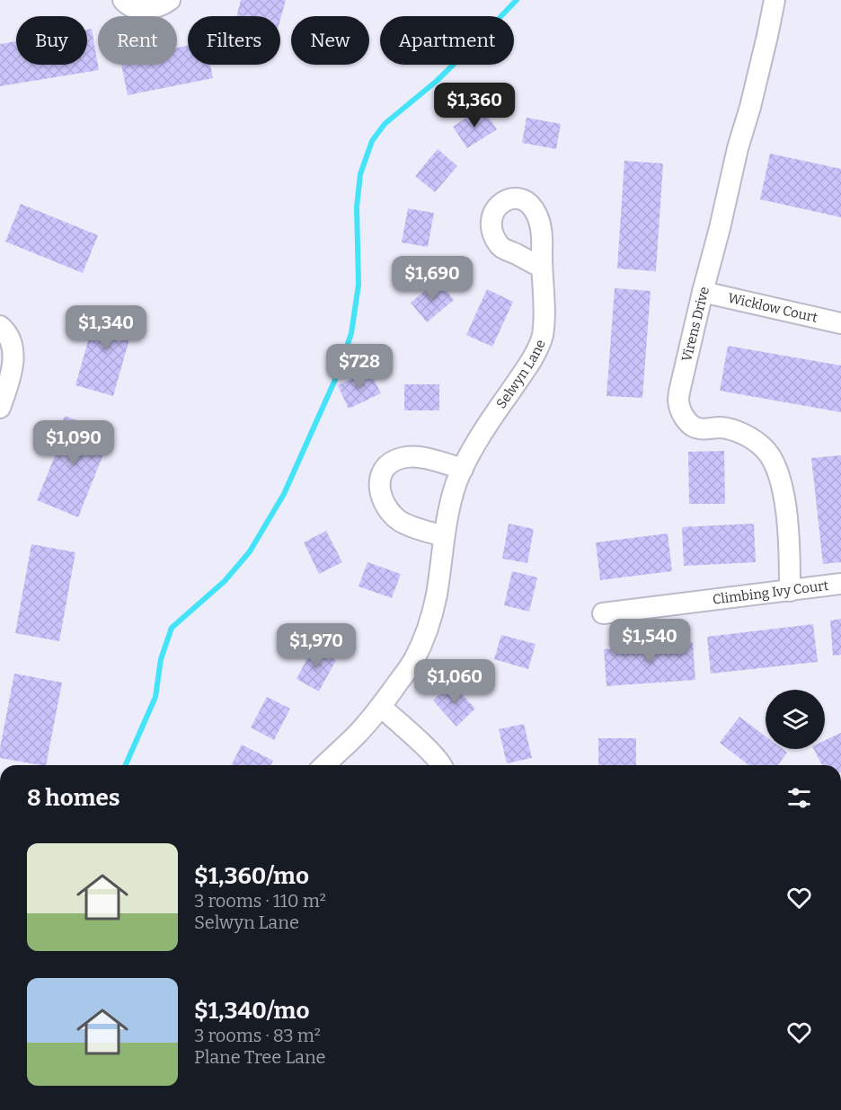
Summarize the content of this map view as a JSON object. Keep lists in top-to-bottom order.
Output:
{
  "streets": {
    "street": [
      "Wicklow Court",
      "Virens Drive",
      "Selwyn Lane",
      "Climbing Ivy Court"
    ]
  },
  "crossings": [
    ["Wicklow Court", "Virens Drive"],
    ["Virens Drive", "Climbing Ivy Court"]
  ],
  "page": {
    "chip": [
      "Buy",
      "Rent",
      "Filters",
      "New",
      "Apartment"
    ],
    "price": [
      "$1,360",
      "$1,690",
      "$1,340",
      "$728",
      "$1,090",
      "$1,540",
      "$1,970",
      "$1,060"
    ],
    "heading": "8 homes",
    "list": [
      {
        "name": "$1,360/mo",
        "note": "3 rooms · 110 m² · Selwyn Lane"
      },
      {
        "name": "$1,340/mo",
        "note": "3 rooms · 83 m² · Plane Tree Lane"
      }
    ]
  }
}
